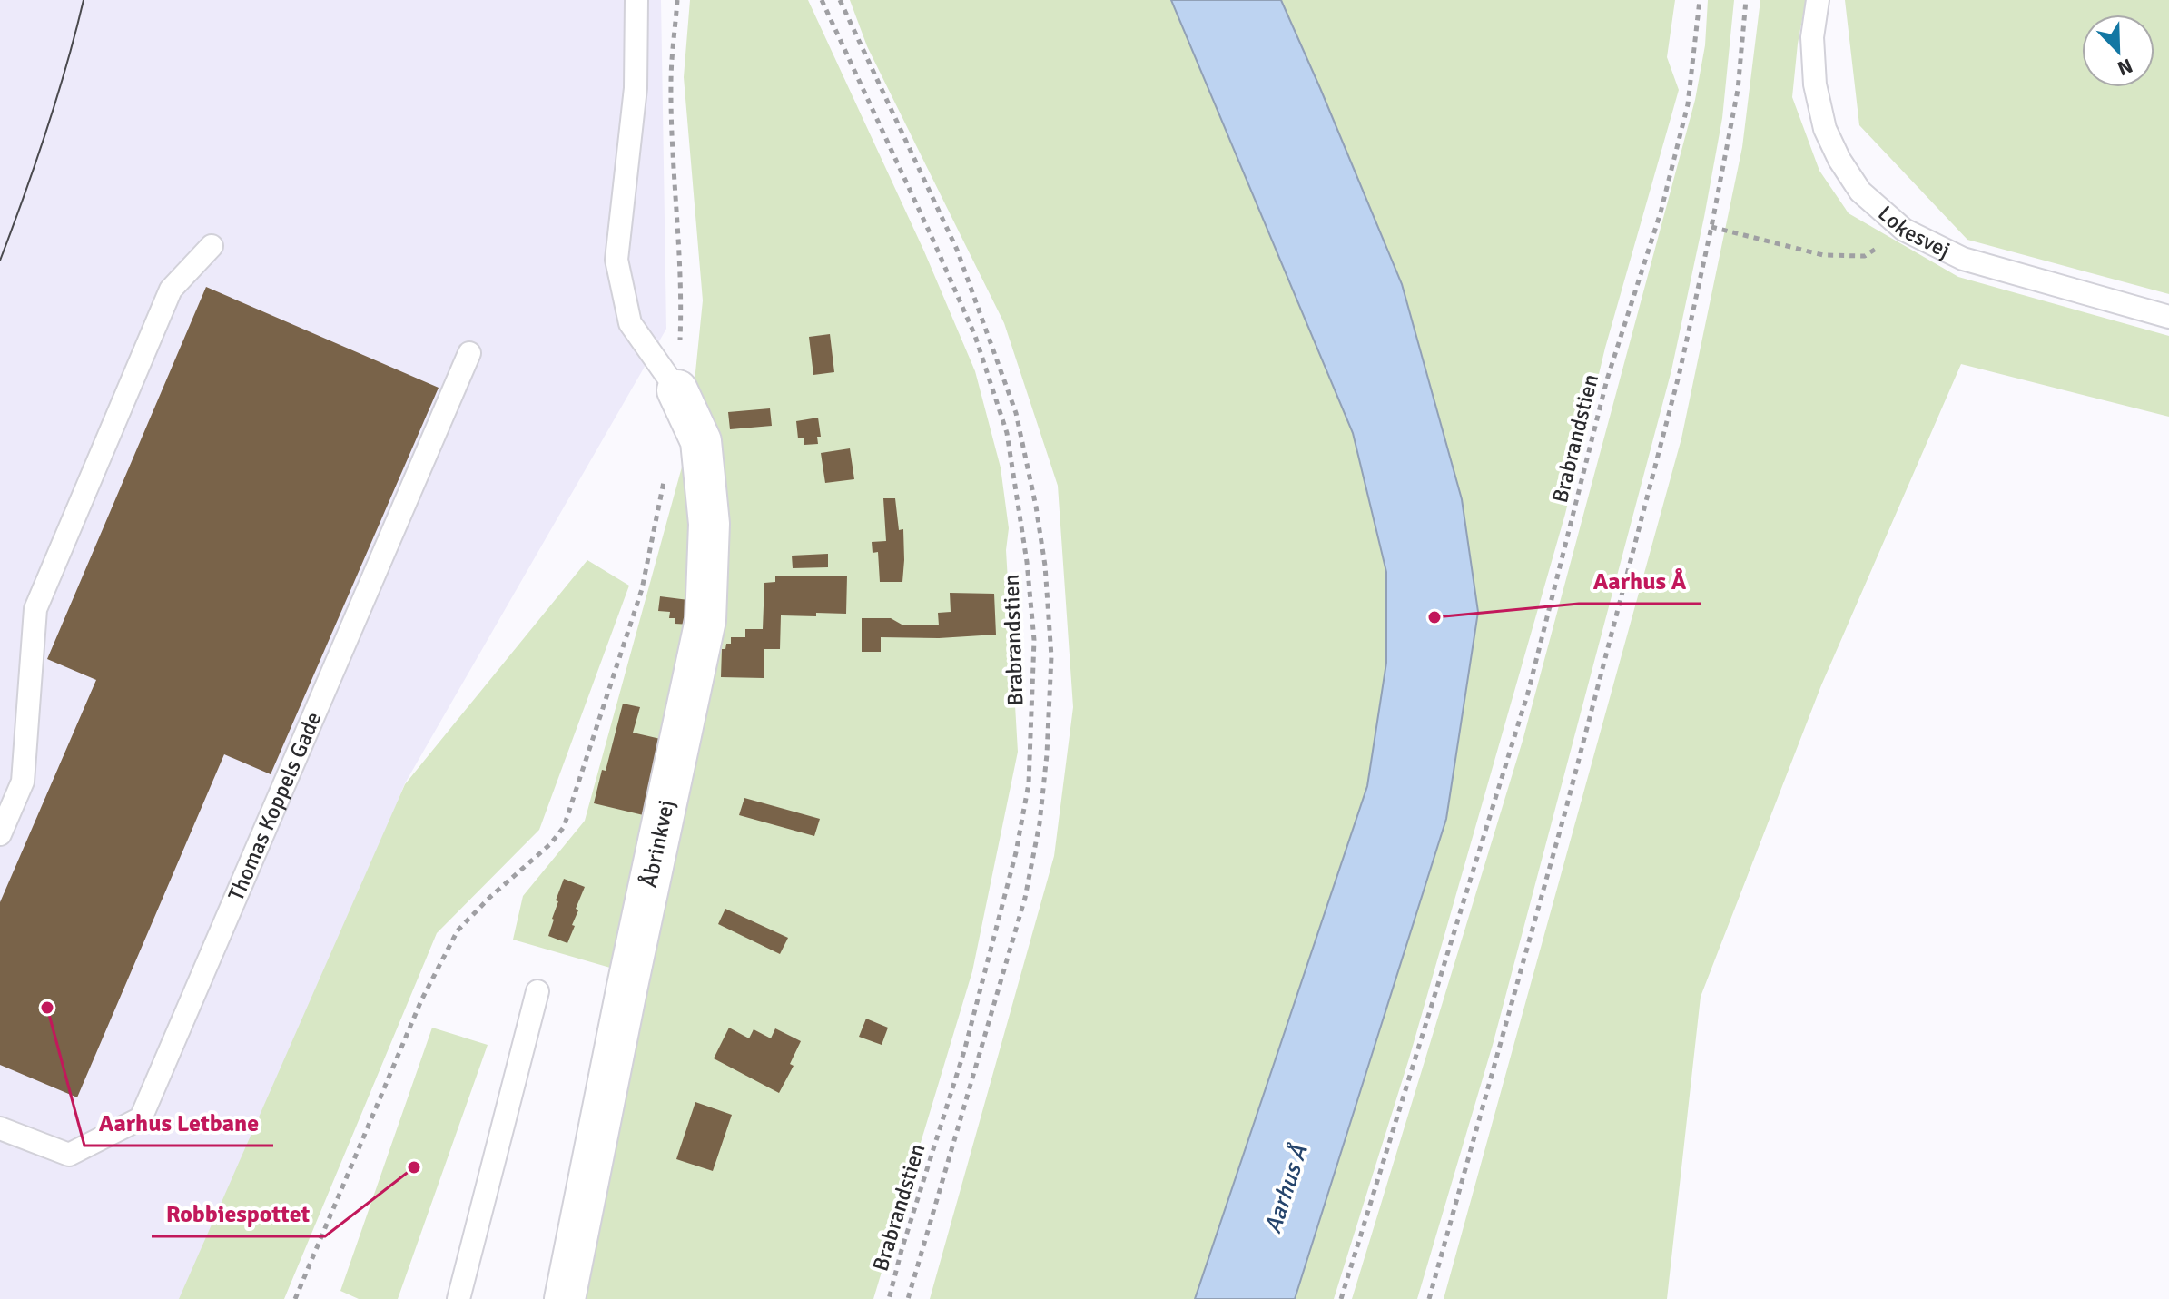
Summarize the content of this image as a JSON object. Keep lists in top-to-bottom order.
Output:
{
  "streets": {
    "street": ["Åbrinkvej"],
    "lane": ["Lokesvej", "Thomas Koppels Gade"],
    "path": ["Brabrandstien"]
  },
  "water": ["Aarhus Å"],
  "places": ["Aarhus Å", "Aarhus Letbane", "Robbiespottet"],
  "north": "bottom right"
}
